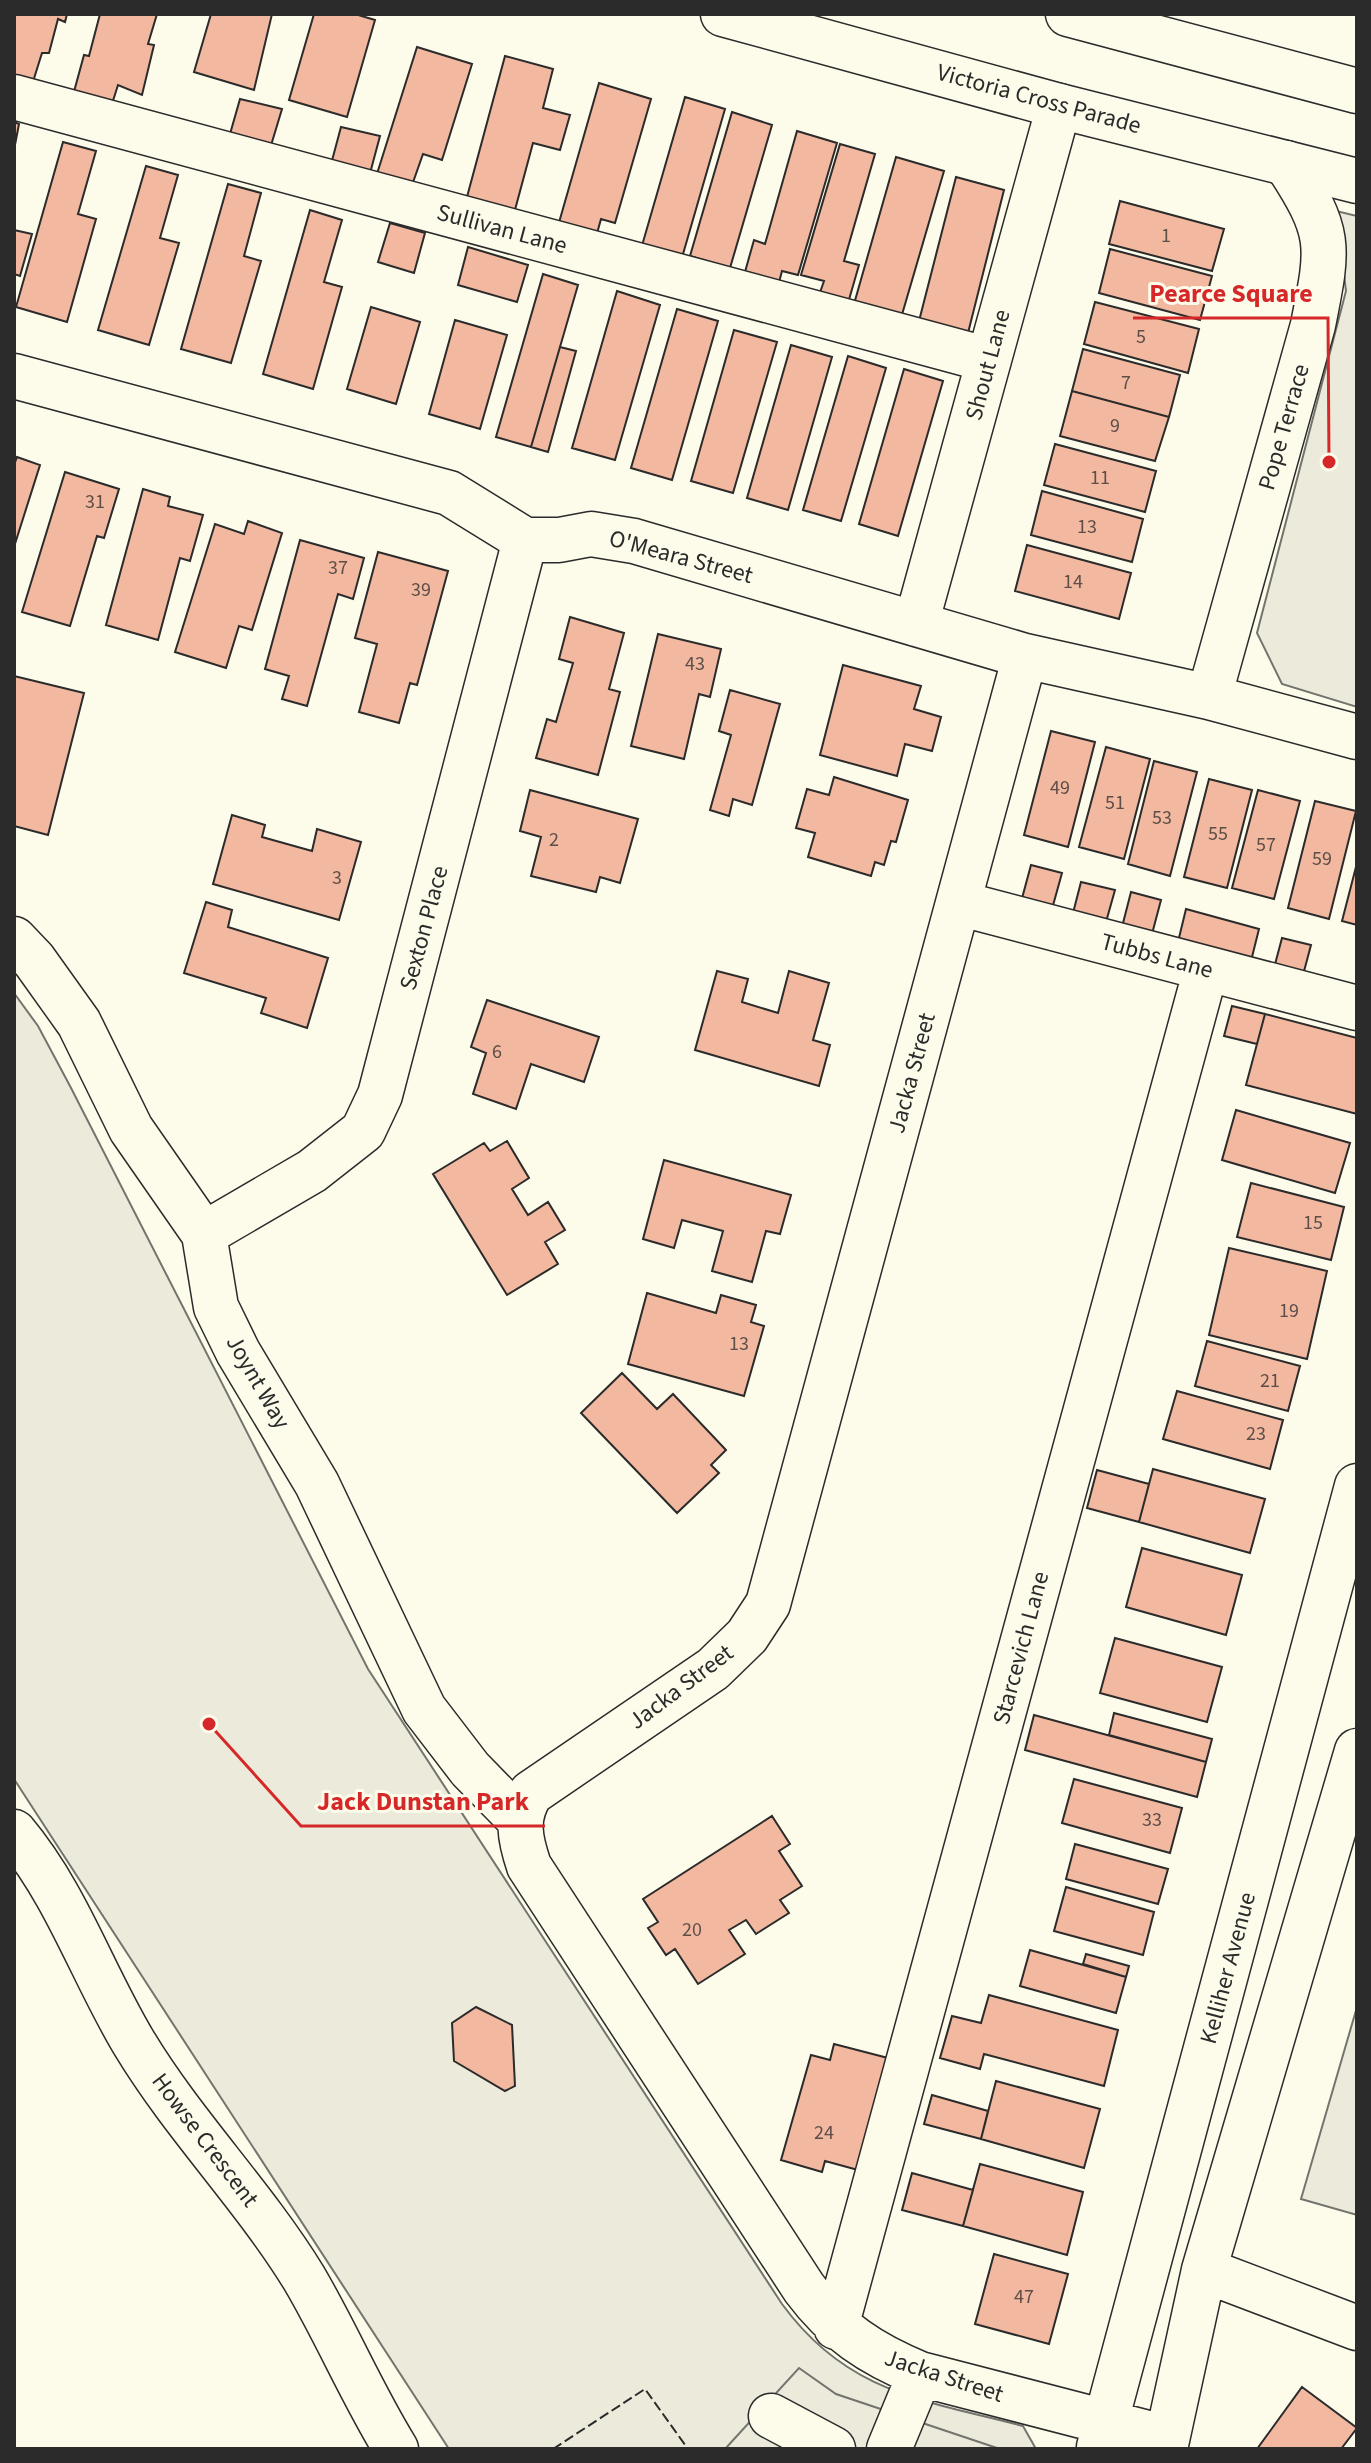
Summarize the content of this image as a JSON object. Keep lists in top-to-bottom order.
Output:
{
  "streets": {
    "street": [
      "Victoria Cross Parade",
      "Sullivan Lane",
      "Shout Lane",
      "Pope Terrace",
      "O'Meara Street",
      "Sexton Place",
      "Tubbs Lane",
      "Jacka Street",
      "Joynt Way",
      "Starcevich Lane",
      "Kelliher Avenue",
      "Howse Crescent"
    ]
  },
  "crossings": [
    ["Victoria Cross Parade", "Shout Lane"],
    ["Victoria Cross Parade", "Pope Terrace"],
    ["Sullivan Lane", "Shout Lane"],
    ["Shout Lane", "O'Meara Street"],
    ["Pope Terrace", "O'Meara Street"],
    ["O'Meara Street", "Sexton Place"],
    ["O'Meara Street", "Jacka Street"],
    ["Sexton Place", "Joynt Way"],
    ["Tubbs Lane", "Jacka Street"],
    ["Tubbs Lane", "Starcevich Lane"],
    ["Jacka Street", "Joynt Way"],
    ["Jacka Street", "Starcevich Lane"],
    ["Jacka Street", "Kelliher Avenue"]
  ],
  "places": ["Pearce Square", "Jack Dunstan Park"],
  "house_numbers": [
    "1",
    "5",
    "7",
    "9",
    "11",
    "31",
    "13",
    "37",
    "14",
    "39",
    "43",
    "49",
    "51",
    "53",
    "55",
    "2",
    "57",
    "59",
    "3",
    "6",
    "15",
    "19",
    "13",
    "21",
    "23",
    "33",
    "20",
    "24",
    "47"
  ]
}
